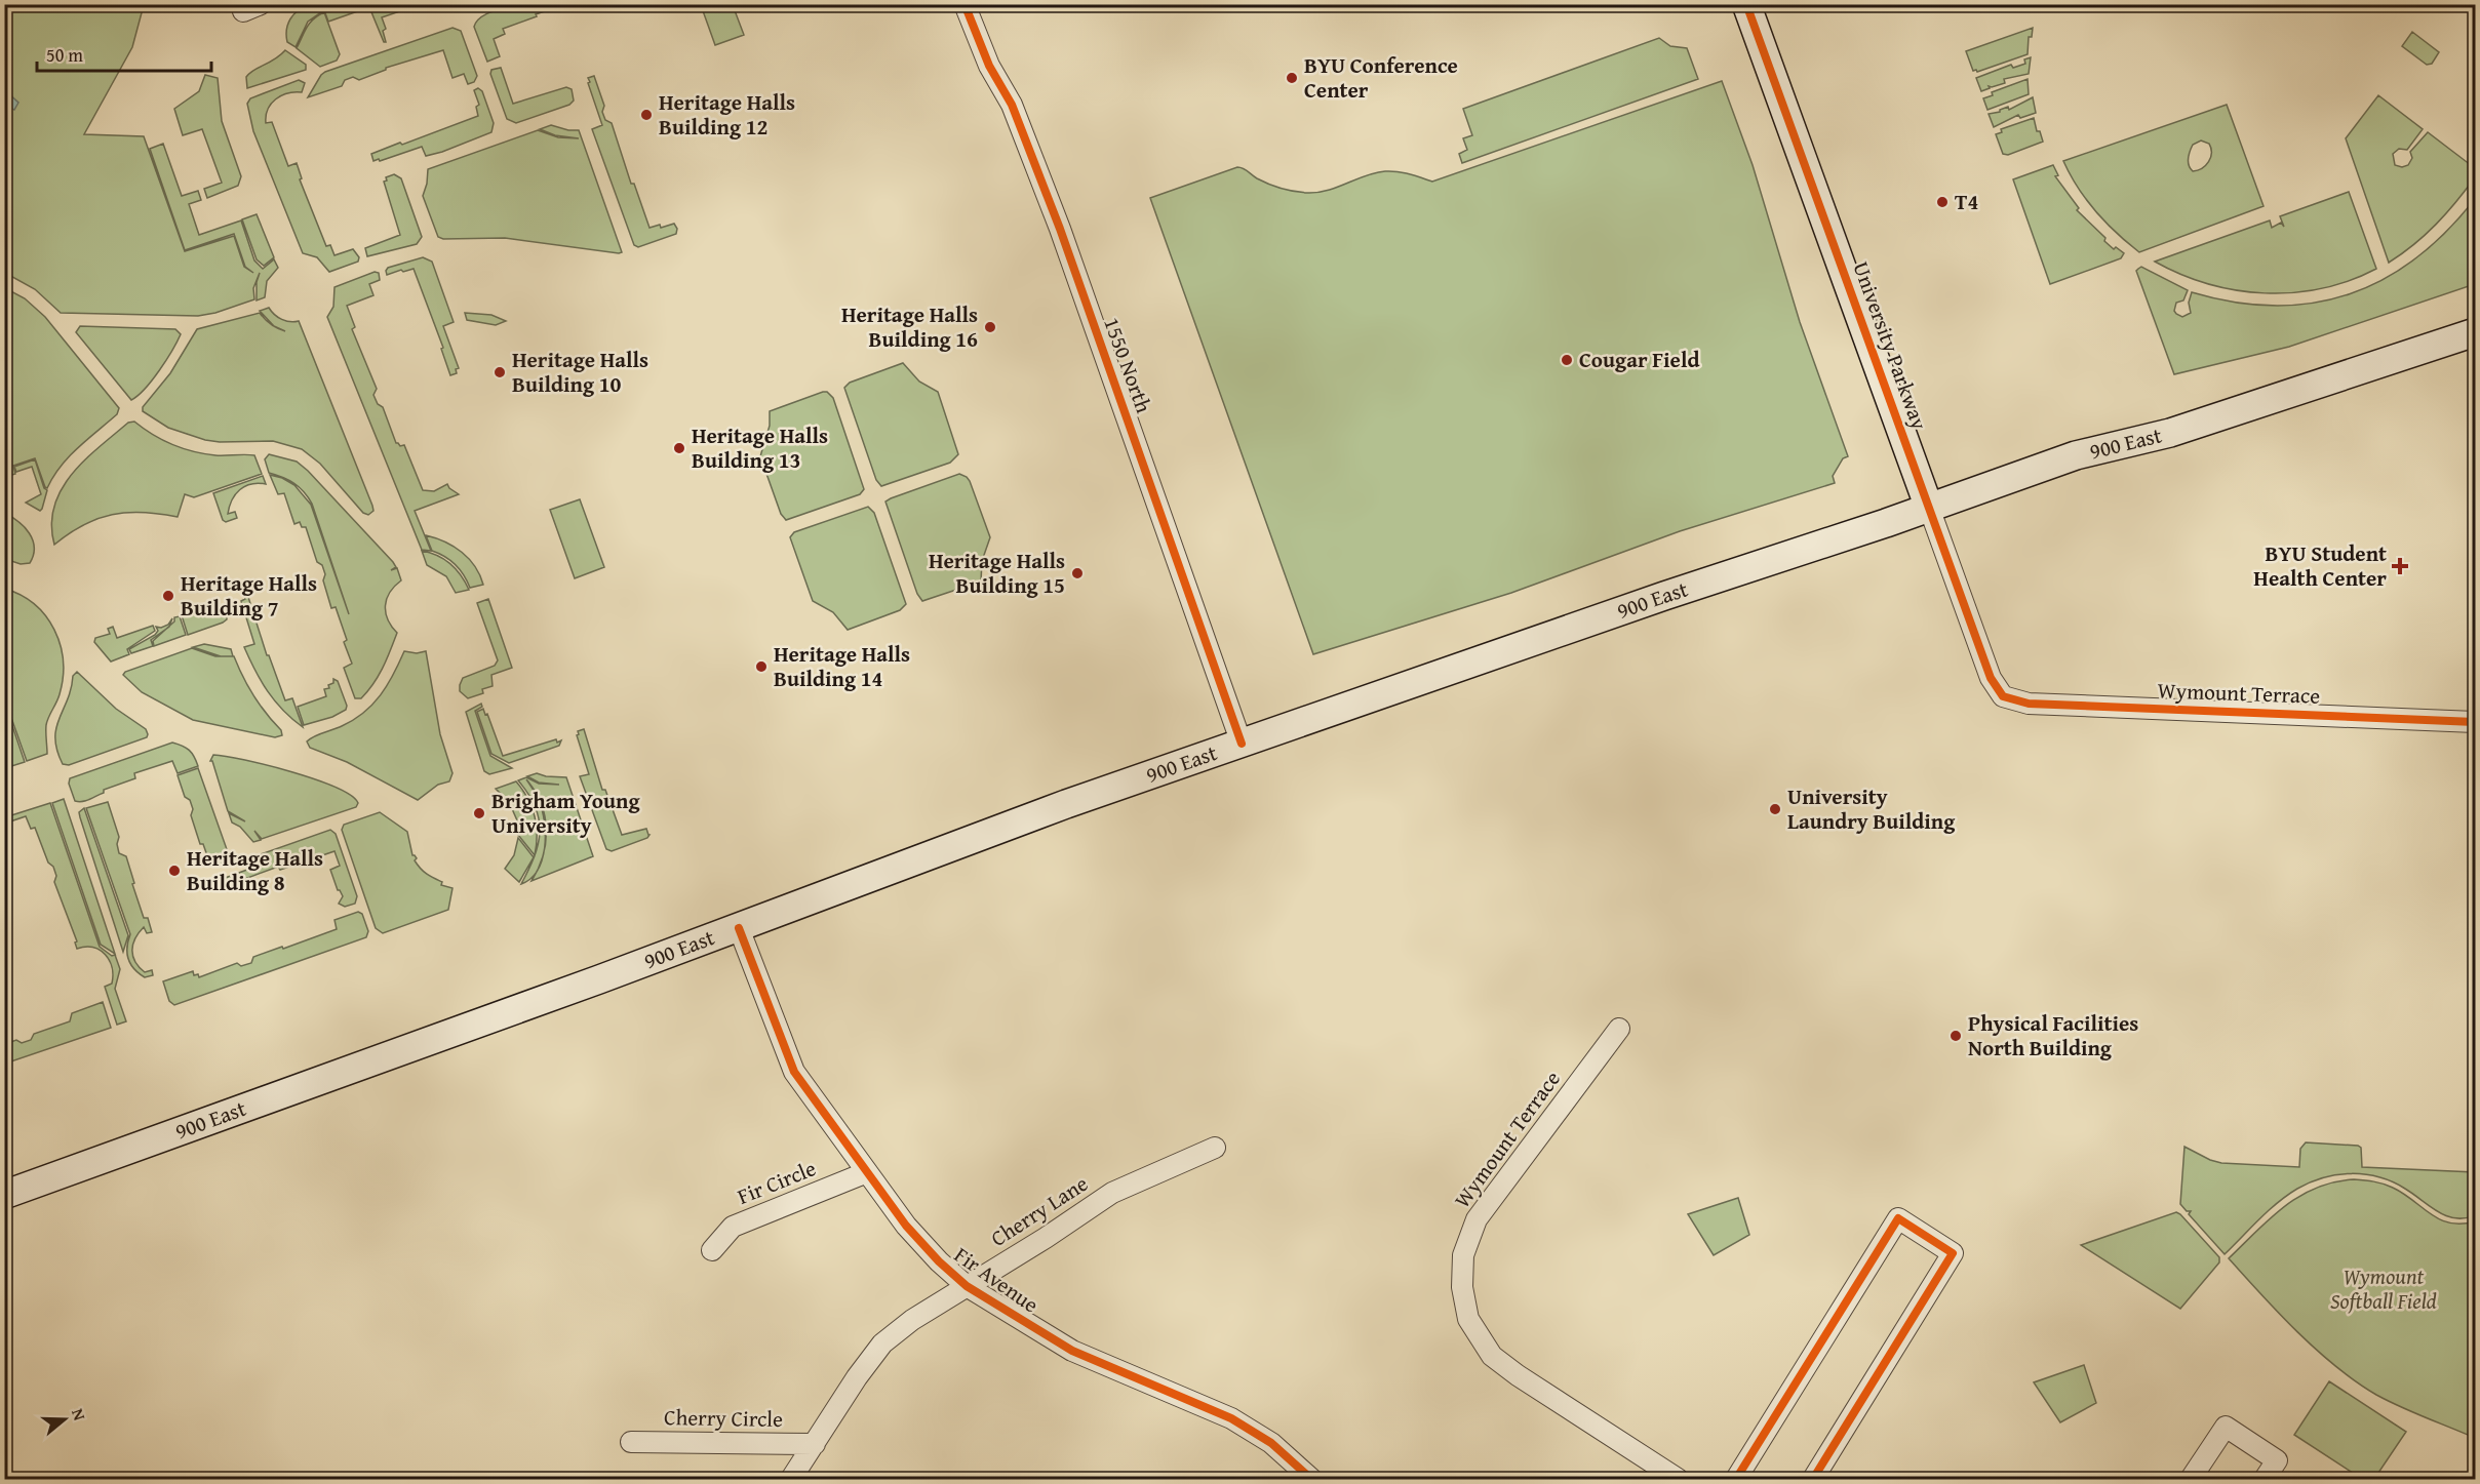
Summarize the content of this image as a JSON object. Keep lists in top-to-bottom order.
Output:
{
  "streets": {
    "main road": ["University Parkway", "900 East"],
    "street": [
      "1550 North",
      "Wymount Terrace",
      "Fir Circle",
      "Cherry Lane",
      "Fir Avenue",
      "Cherry Circle"
    ]
  },
  "crossings": [
    ["University Parkway", "900 East"],
    ["University Parkway", "Wymount Terrace"],
    ["1550 North", "900 East"],
    ["900 East", "Fir Avenue"],
    ["Fir Circle", "Fir Avenue"],
    ["Cherry Lane", "Fir Avenue"],
    ["Cherry Lane", "Cherry Circle"]
  ],
  "parks": ["Wymount Softball Field"],
  "places": {
    "other": [
      "BYU Conference Center",
      "Heritage Halls Building 12",
      "T4",
      "Heritage Halls Building 16",
      "Cougar Field",
      "Heritage Halls Building 10",
      "Heritage Halls Building 13",
      "Heritage Halls Building 15",
      "Heritage Halls Building 7",
      "Heritage Halls Building 14",
      "University Laundry Building",
      "Brigham Young University",
      "Heritage Halls Building 8",
      "Physical Facilities North Building"
    ],
    "health": ["BYU Student Health Center"]
  },
  "scale_bar": "50 m",
  "north": "right"
}
